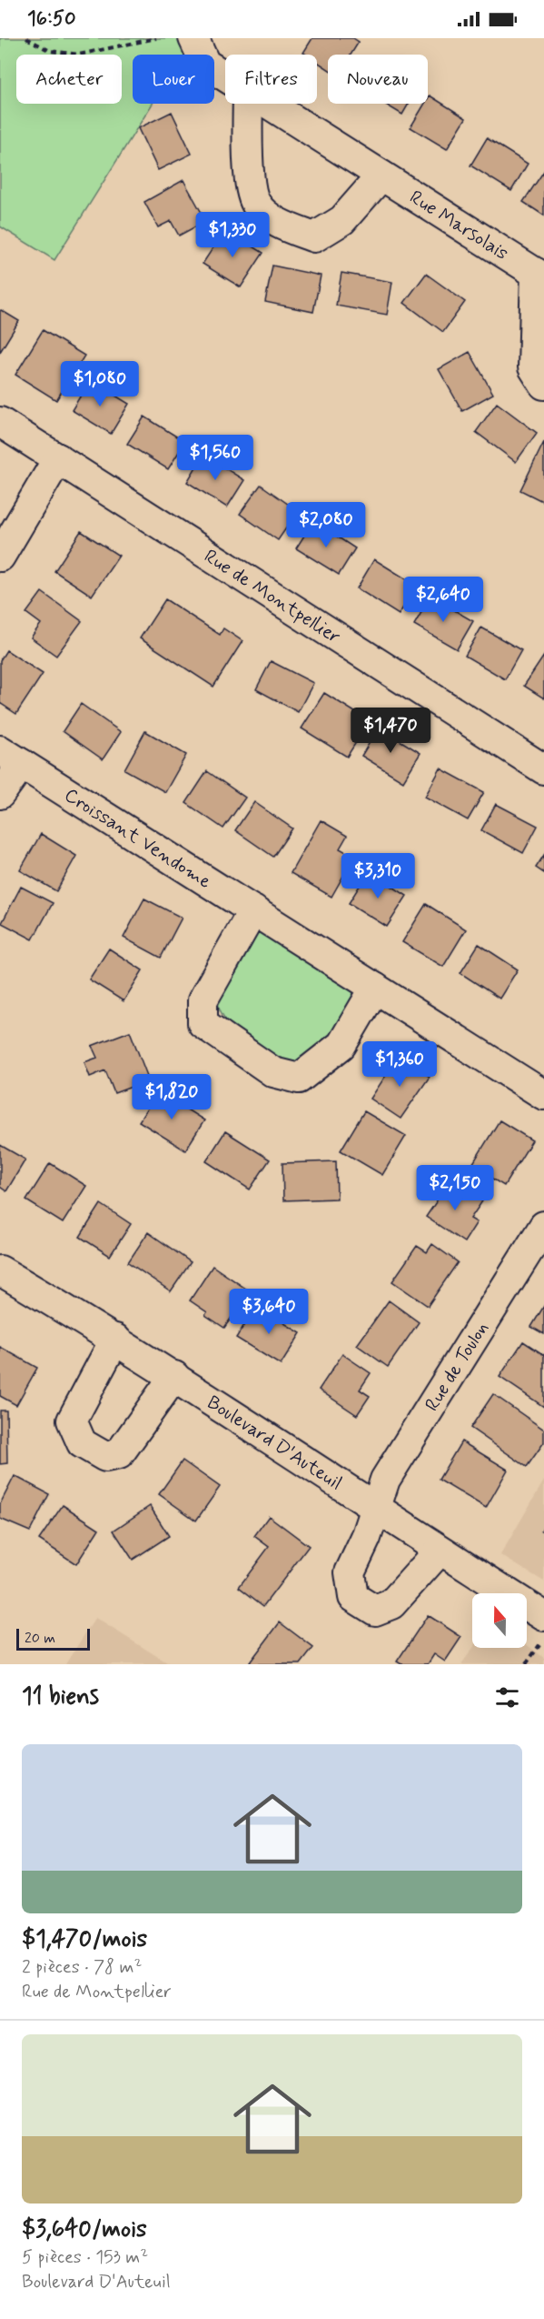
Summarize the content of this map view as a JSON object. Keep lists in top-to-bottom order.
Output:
{
  "streets": {
    "street": [
      "Rue Marsolais",
      "Rue de Montpellier",
      "Croissant Vendome",
      "Rue de Toulon",
      "Boulevard D'Auteuil"
    ]
  },
  "crossings": [
    ["Rue de Toulon", "Boulevard D'Auteuil"]
  ],
  "scale_bar": "20 m",
  "north": "top",
  "page": {
    "status": "16:50",
    "chip": [
      "Acheter",
      "Louer",
      "Filtres",
      "Nouveau"
    ],
    "price": [
      "$1,330",
      "$1,080",
      "$1,560",
      "$2,080",
      "$2,640",
      "$1,470",
      "$3,310",
      "$1,360",
      "$1,820",
      "$2,150",
      "$3,640"
    ],
    "scale": "20 m",
    "heading": "11 biens",
    "list": [
      {
        "name": "$1,470/mois",
        "note": "2 pièces · 78 m² · Rue de Montpellier"
      },
      {
        "name": "$3,640/mois",
        "note": "5 pièces · 153 m² · Boulevard D'Auteuil"
      }
    ]
  }
}
